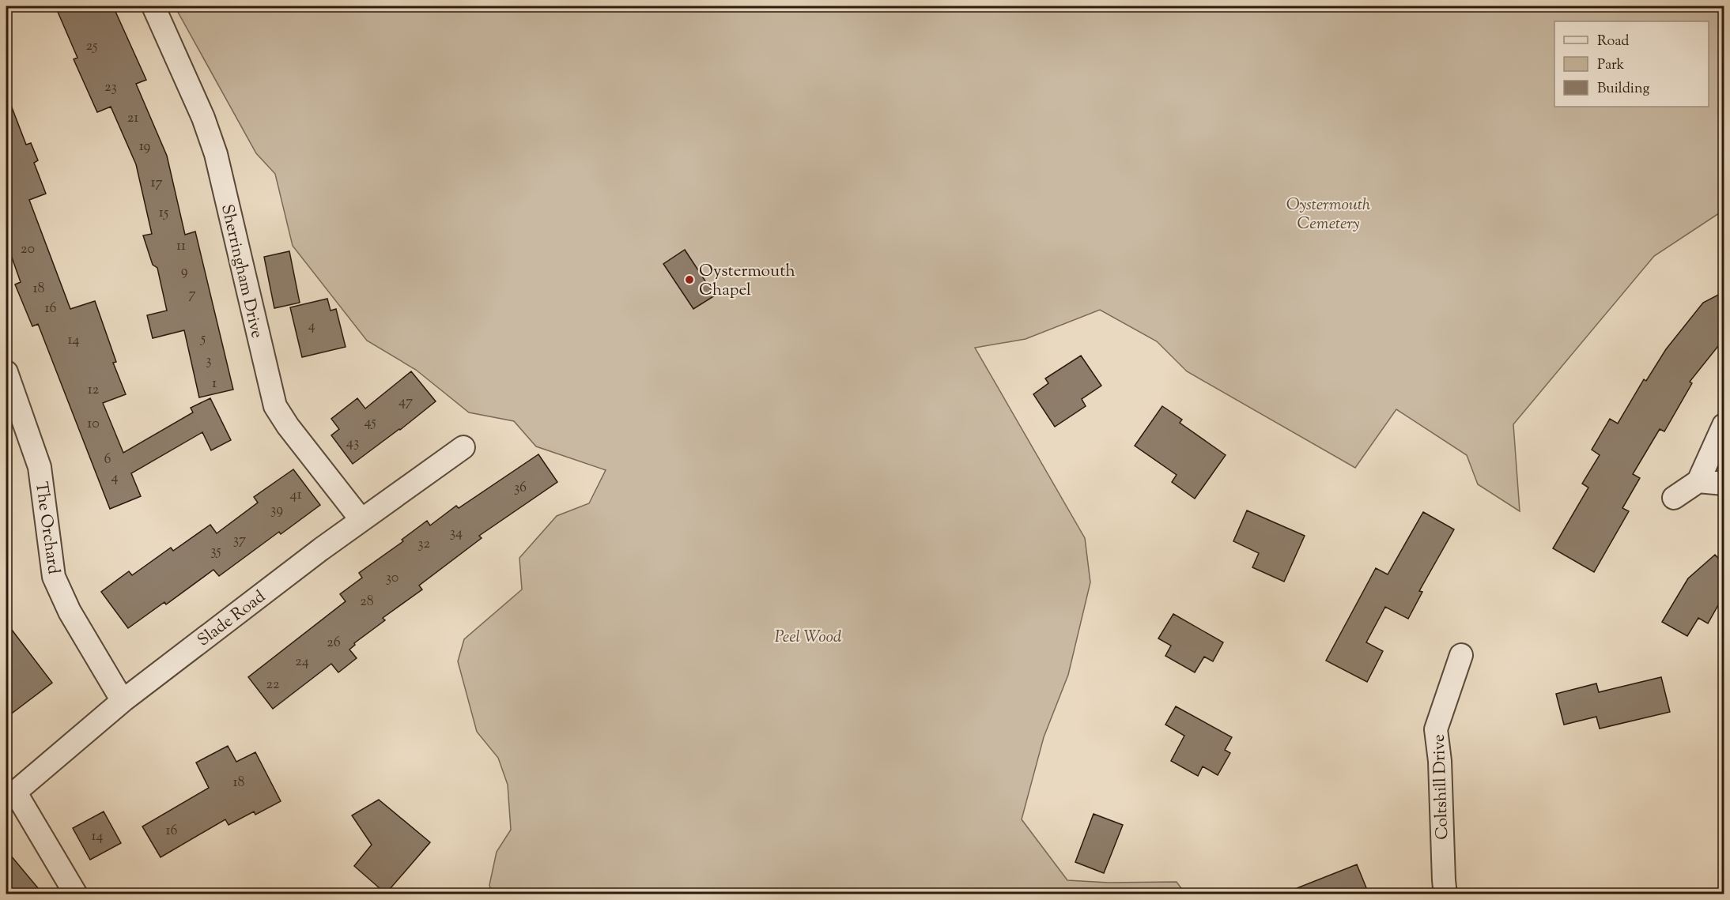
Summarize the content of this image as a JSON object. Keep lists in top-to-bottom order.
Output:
{
  "streets": {
    "street": [
      "Sherringham Drive",
      "The Orchard",
      "Slade Road",
      "Coltshill Drive"
    ]
  },
  "crossings": [
    ["Sherringham Drive", "Slade Road"],
    ["The Orchard", "Slade Road"]
  ],
  "parks": ["Oystermouth Cemetery", "Peel Wood"],
  "places": ["Oystermouth Chapel"],
  "house_numbers": [
    "25",
    "23",
    "21",
    "19",
    "17",
    "15",
    "11",
    "20",
    "9",
    "18",
    "7",
    "16",
    "4",
    "5",
    "14",
    "3",
    "1",
    "12",
    "47",
    "45",
    "10",
    "43",
    "6",
    "4",
    "36",
    "41",
    "39",
    "34",
    "37",
    "32",
    "35",
    "30",
    "28",
    "26",
    "24",
    "22",
    "18",
    "16",
    "14"
  ],
  "legend": ["Road", "Park", "Building"]
}
